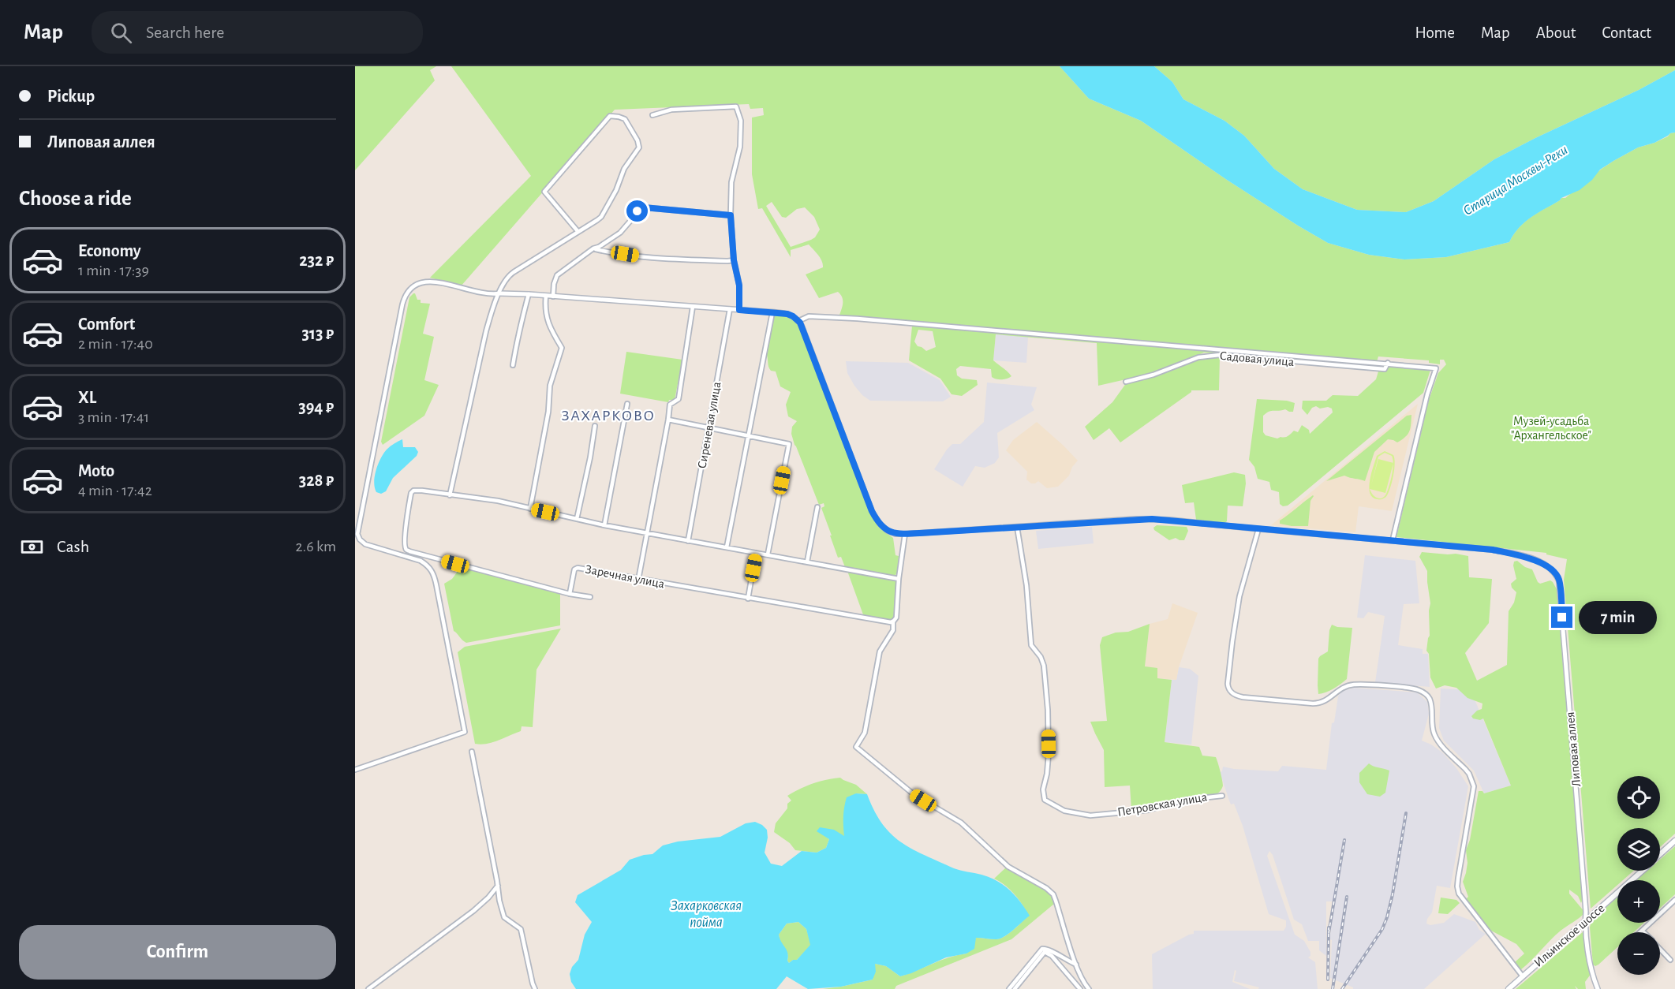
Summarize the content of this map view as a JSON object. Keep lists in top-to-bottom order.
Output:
{
  "streets": {
    "main road": ["Ильинское шоссе"],
    "street": [
      "Садовая улица",
      "Сиреневая улица",
      "Заречная улица",
      "Липовая аллея",
      "Петровская улица"
    ]
  },
  "crossings": [
    ["Липовая аллея", "Ильинское шоссе"]
  ],
  "districts": ["ЗАХАРКОВО"],
  "water": ["Старица Москвы-Реки", "Захарковская пойма"],
  "parks": ["Музей-усадьба \"Архангельское\""],
  "page": {
    "header": "Map",
    "search": "Search here",
    "nav": [
      "Home",
      "Map",
      "About",
      "Contact"
    ],
    "banner": ["Pickup", "Липовая аллея"],
    "heading": "Choose a ride",
    "list": [
      {
        "name": "Economy",
        "note": "1 min · 17:39",
        "value": "232 ₽"
      },
      {
        "name": "Comfort",
        "note": "2 min · 17:40",
        "value": "313 ₽"
      },
      {
        "name": "XL",
        "note": "3 min · 17:41",
        "value": "394 ₽"
      },
      {
        "name": "Moto",
        "note": "4 min · 17:42",
        "value": "328 ₽"
      }
    ],
    "pay": ["Cash", "2.6 km"],
    "bubble": "7 min",
    "map_buttons": ["+", "−"],
    "buttons": "Confirm"
  }
}
